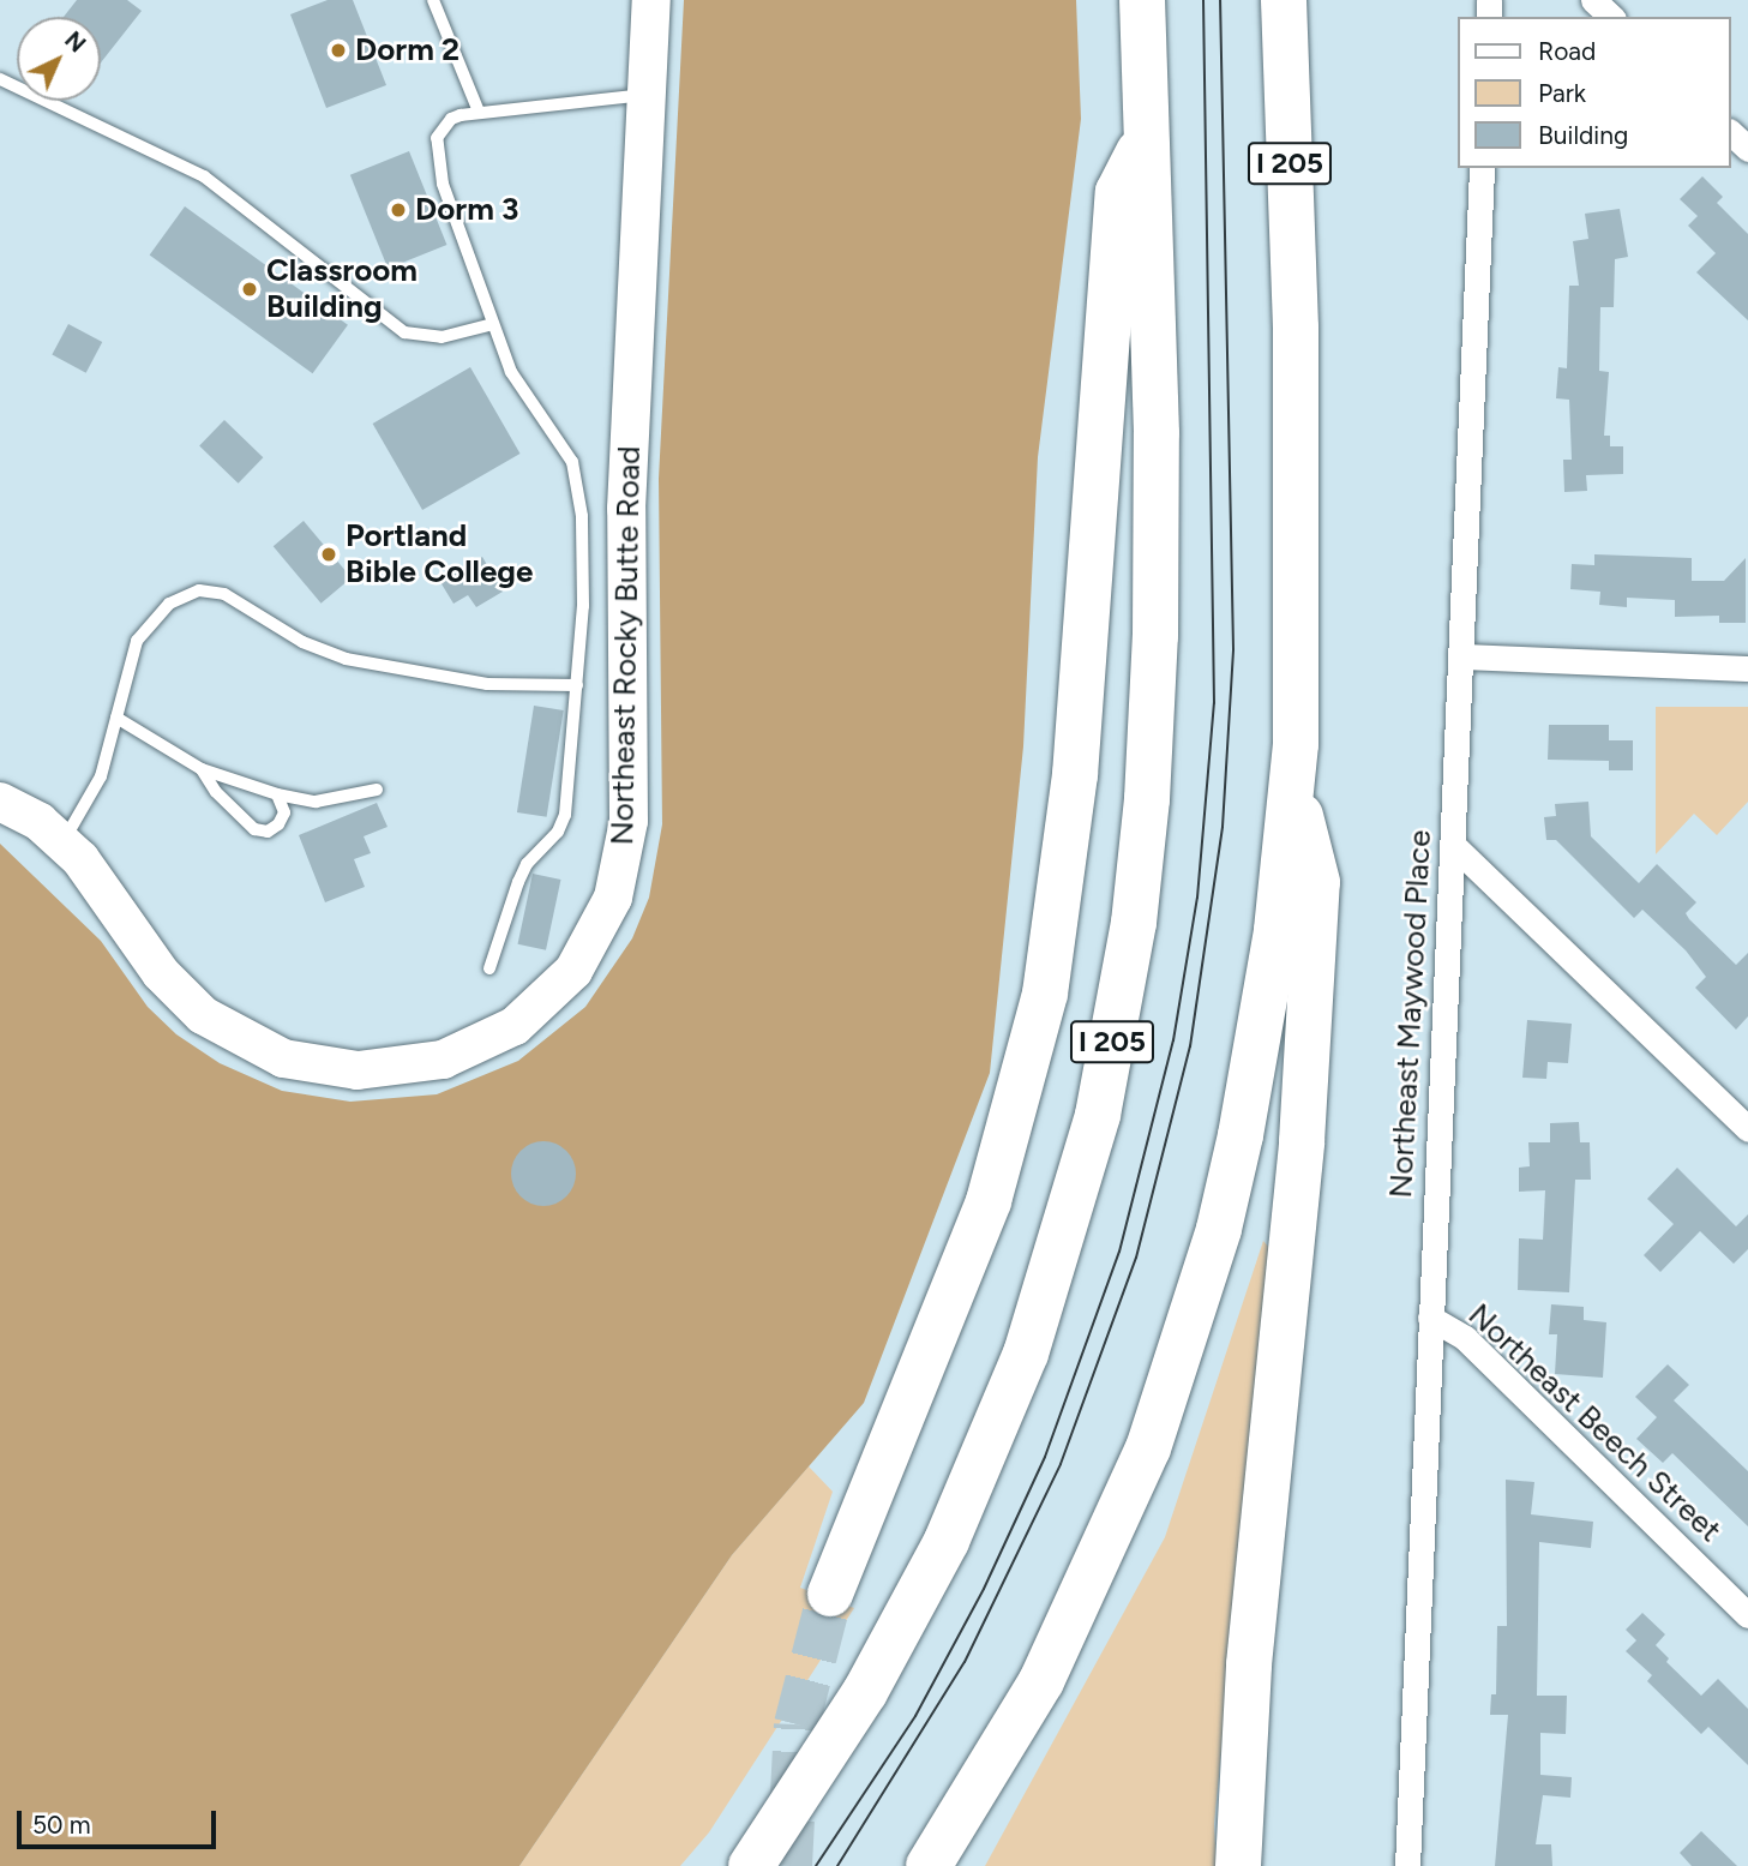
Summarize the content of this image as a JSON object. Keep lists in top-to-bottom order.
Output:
{
  "streets": {
    "highway": ["I 205"],
    "street": ["Northeast Rocky Butte Road", "Northeast Maywood Place", "Northeast Beech Street"]
  },
  "crossings": [
    ["Northeast Maywood Place", "Northeast Beech Street"]
  ],
  "places": [
    "Dorm 2",
    "Dorm 3",
    "Classroom Building",
    "Portland Bible College"
  ],
  "legend": ["Road", "Park", "Building"],
  "scale_bar": "50 m",
  "north": "top right"
}
